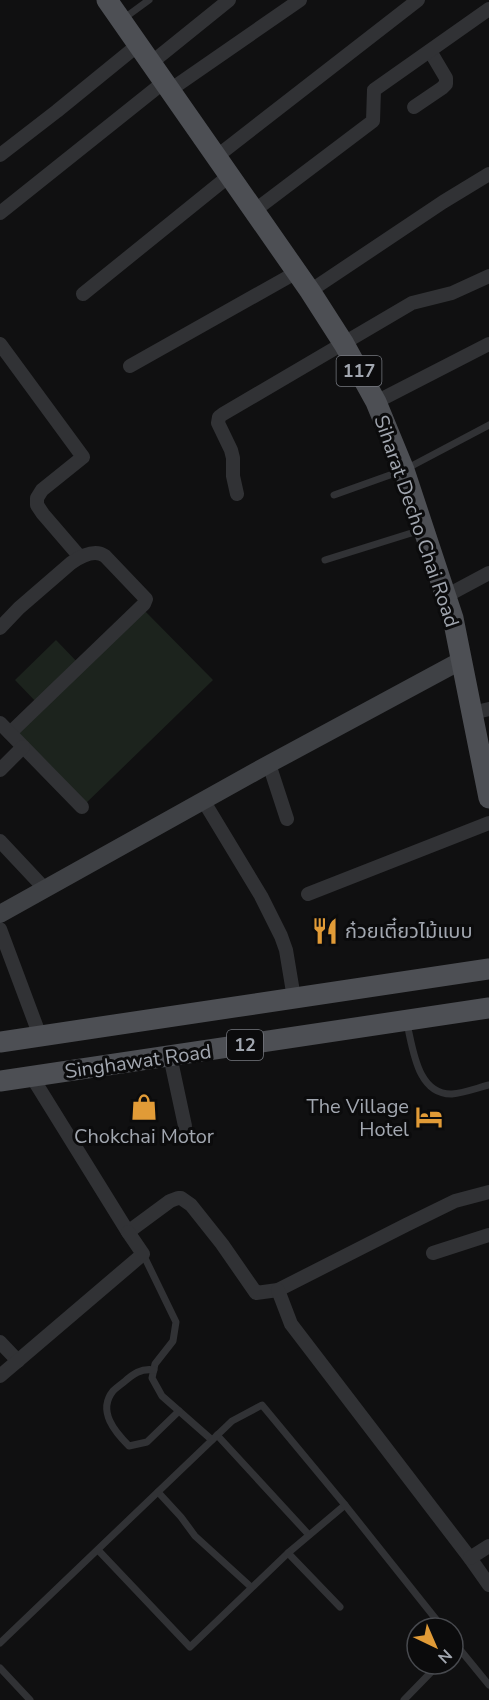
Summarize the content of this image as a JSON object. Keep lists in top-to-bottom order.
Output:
{
  "streets": {
    "main road": [
      "117",
      "Siharat Decho Chai Road",
      "12",
      "Singhawat Road"
    ]
  },
  "places": {
    "restaurant": ["ก๋วยเตี๋ยวไม้แบบ"],
    "shop": ["Chokchai Motor"],
    "hotel": ["The Village Hotel"]
  },
  "north": "bottom right"
}
